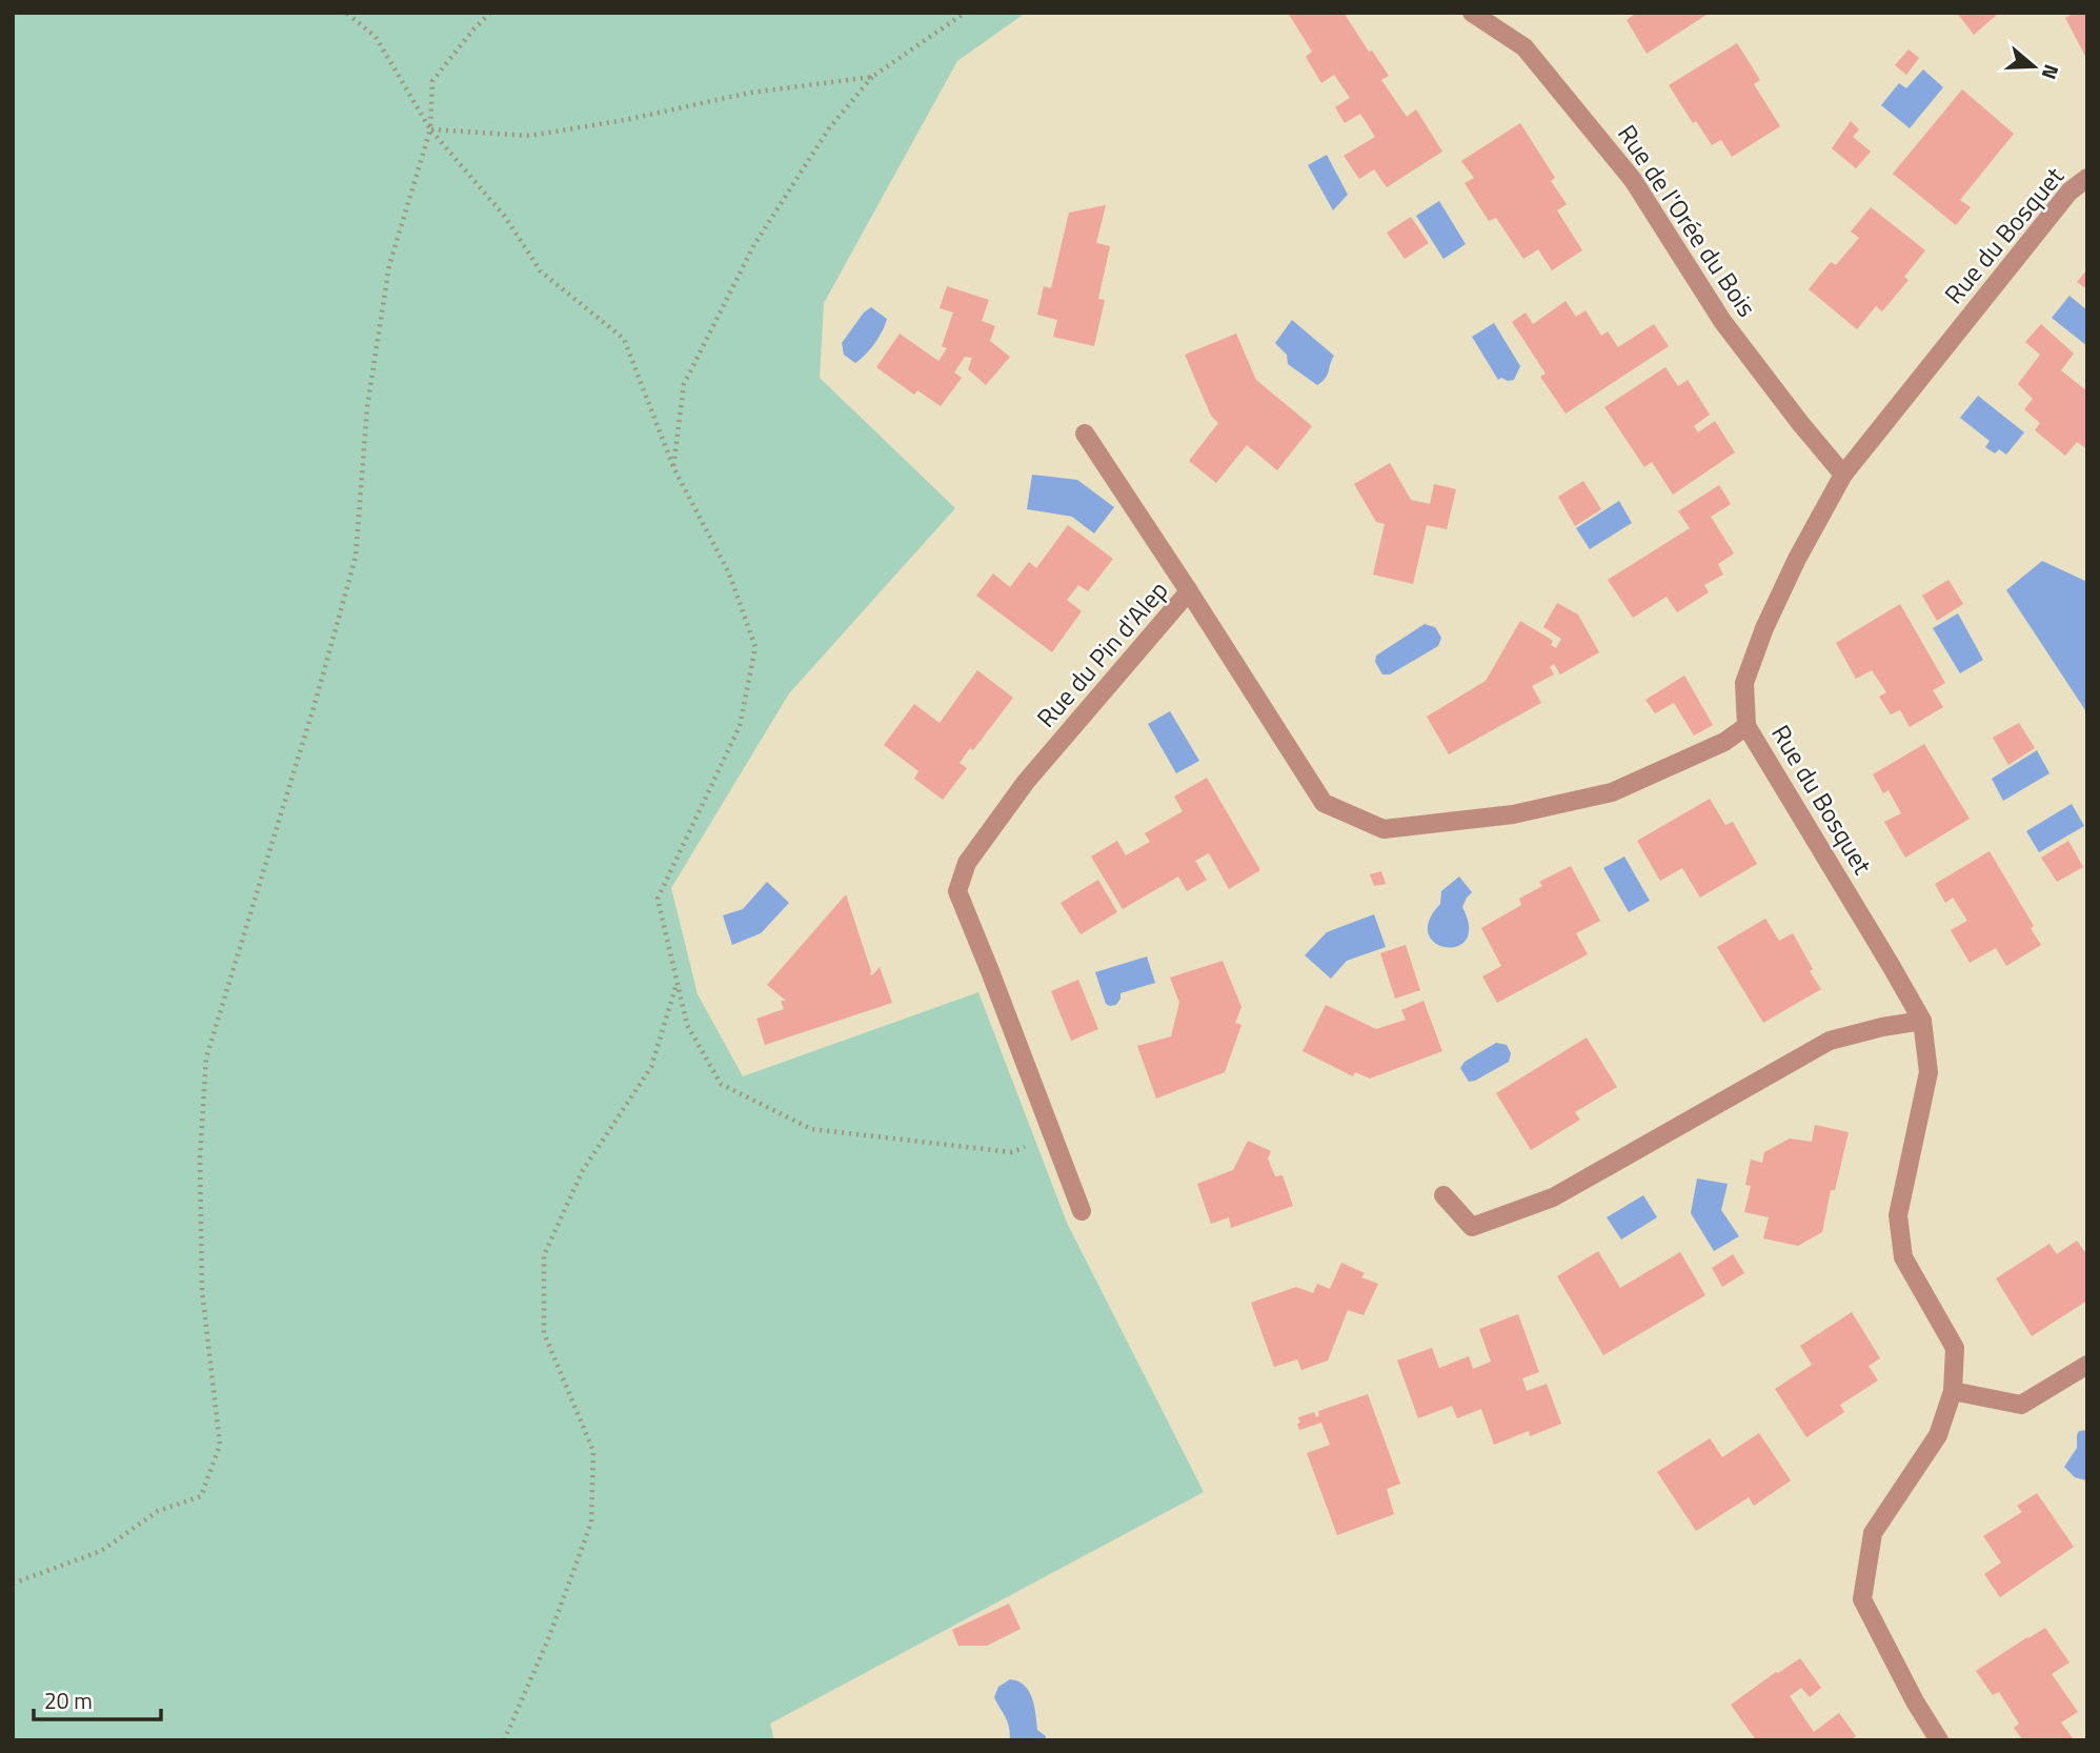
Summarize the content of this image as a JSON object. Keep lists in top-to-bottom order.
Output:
{
  "streets": {
    "street": ["Rue de l'Orée du Bois", "Rue du Bosquet", "Rue du Pin d'Alep"]
  },
  "crossings": [
    ["Rue de l'Orée du Bois", "Rue du Bosquet"],
    ["Rue du Bosquet", "Rue du Pin d'Alep"]
  ],
  "scale_bar": "20 m",
  "north": "right"
}
